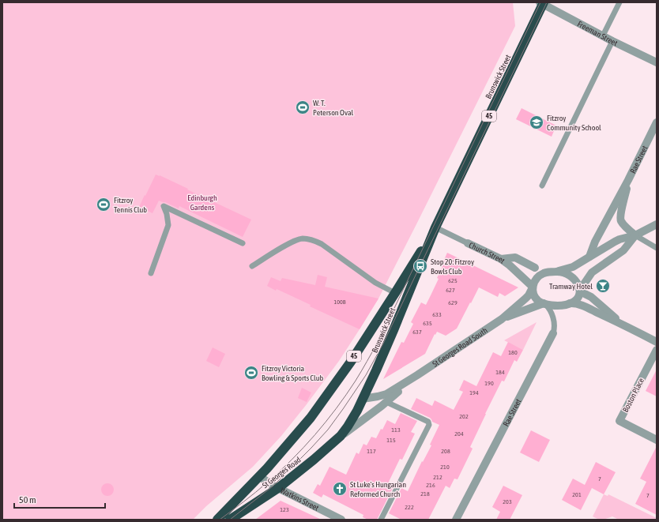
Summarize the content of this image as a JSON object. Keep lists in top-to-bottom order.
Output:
{
  "streets": {
    "highway": ["Brunswick Street", "45", "St Georges Road"],
    "street": [
      "Freeman Street",
      "Rae Street",
      "Church Street",
      "St Georges Road South",
      "Boston Place",
      "Watkins Street"
    ]
  },
  "crossings": [
    ["Freeman Street", "Brunswick Street"],
    ["Brunswick Street", "Church Street"],
    ["Brunswick Street", "St Georges Road South"],
    ["Brunswick Street", "St Georges Road"],
    ["Rae Street", "Church Street"],
    ["Rae Street", "St Georges Road South"],
    ["Church Street", "St Georges Road South"],
    ["St Georges Road South", "St Georges Road"],
    ["St Georges Road", "Watkins Street"]
  ],
  "parks": ["Edinburgh Gardens"],
  "places": {
    "sports": ["W. T. Peterson Oval", "Fitzroy Tennis Club", "Fitzroy Victoria Bowling & Sports Club"],
    "school or university": ["Fitzroy Community School"],
    "bus stop": ["Stop 20: Fitzroy Bowls Club"],
    "bar": ["Tramway Hotel"],
    "church": ["St Luke's Hungarian Reformed Church"]
  },
  "house_numbers": [
    "625",
    "627",
    "100B",
    "629",
    "633",
    "635",
    "637",
    "180",
    "184",
    "190",
    "194",
    "202",
    "113",
    "204",
    "115",
    "117",
    "208",
    "210",
    "212",
    "7",
    "216",
    "218",
    "201",
    "7",
    "203",
    "222",
    "123"
  ],
  "scale_bar": "50 m"
}
